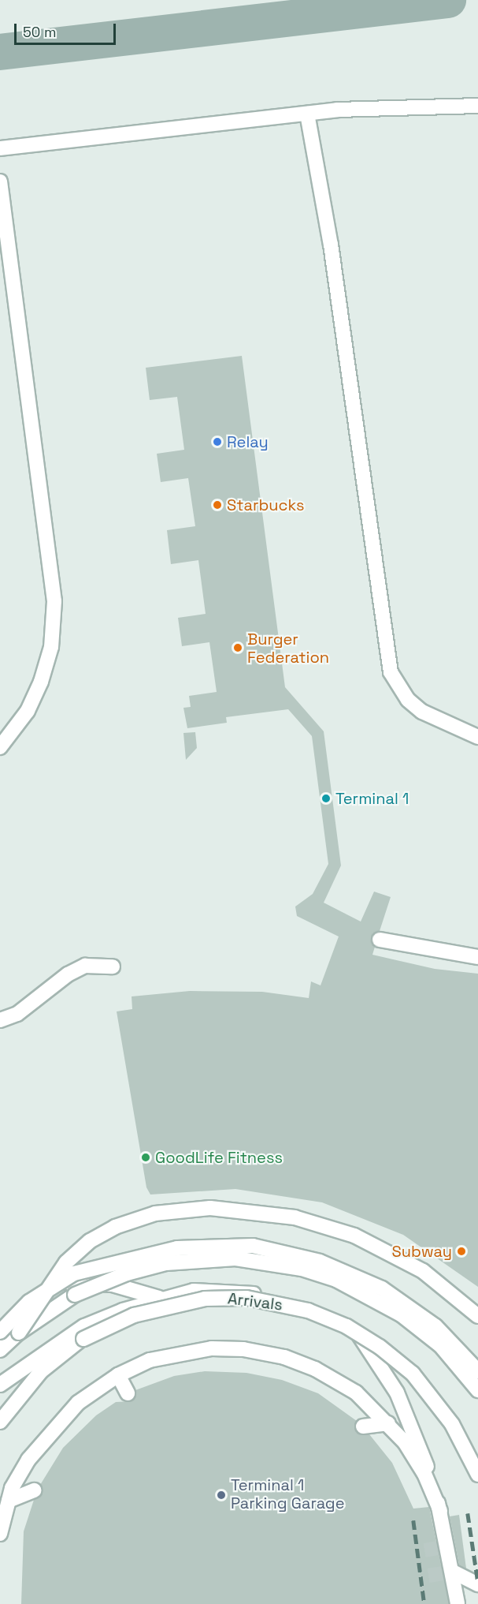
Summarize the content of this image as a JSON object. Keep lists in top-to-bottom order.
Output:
{
  "streets": {
    "street": ["Arrivals"]
  },
  "places": [
    "Relay",
    "Starbucks",
    "Burger Federation",
    "Terminal 1",
    "GoodLife Fitness",
    "Subway",
    "Terminal 1 Parking Garage"
  ],
  "scale_bar": "50 m"
}
